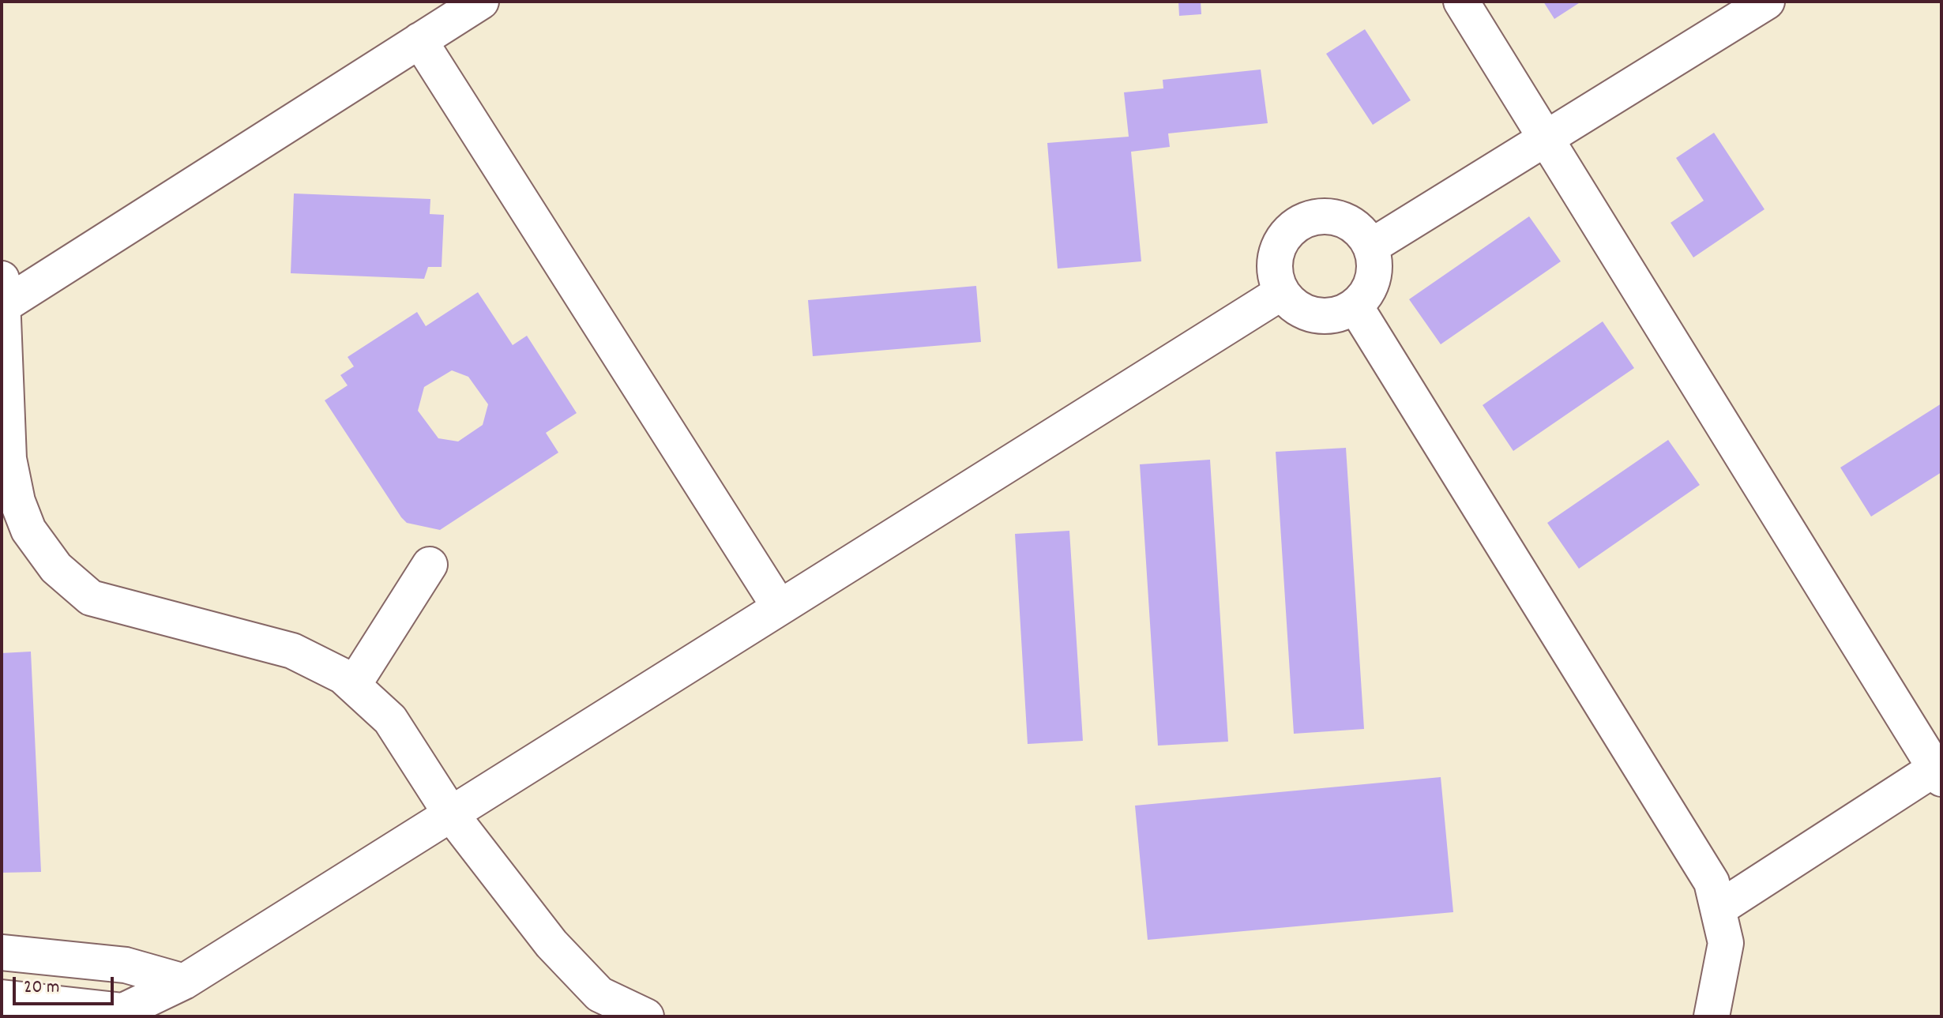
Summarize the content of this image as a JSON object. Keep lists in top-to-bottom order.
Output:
{
  "scale_bar": "20 m"
}
